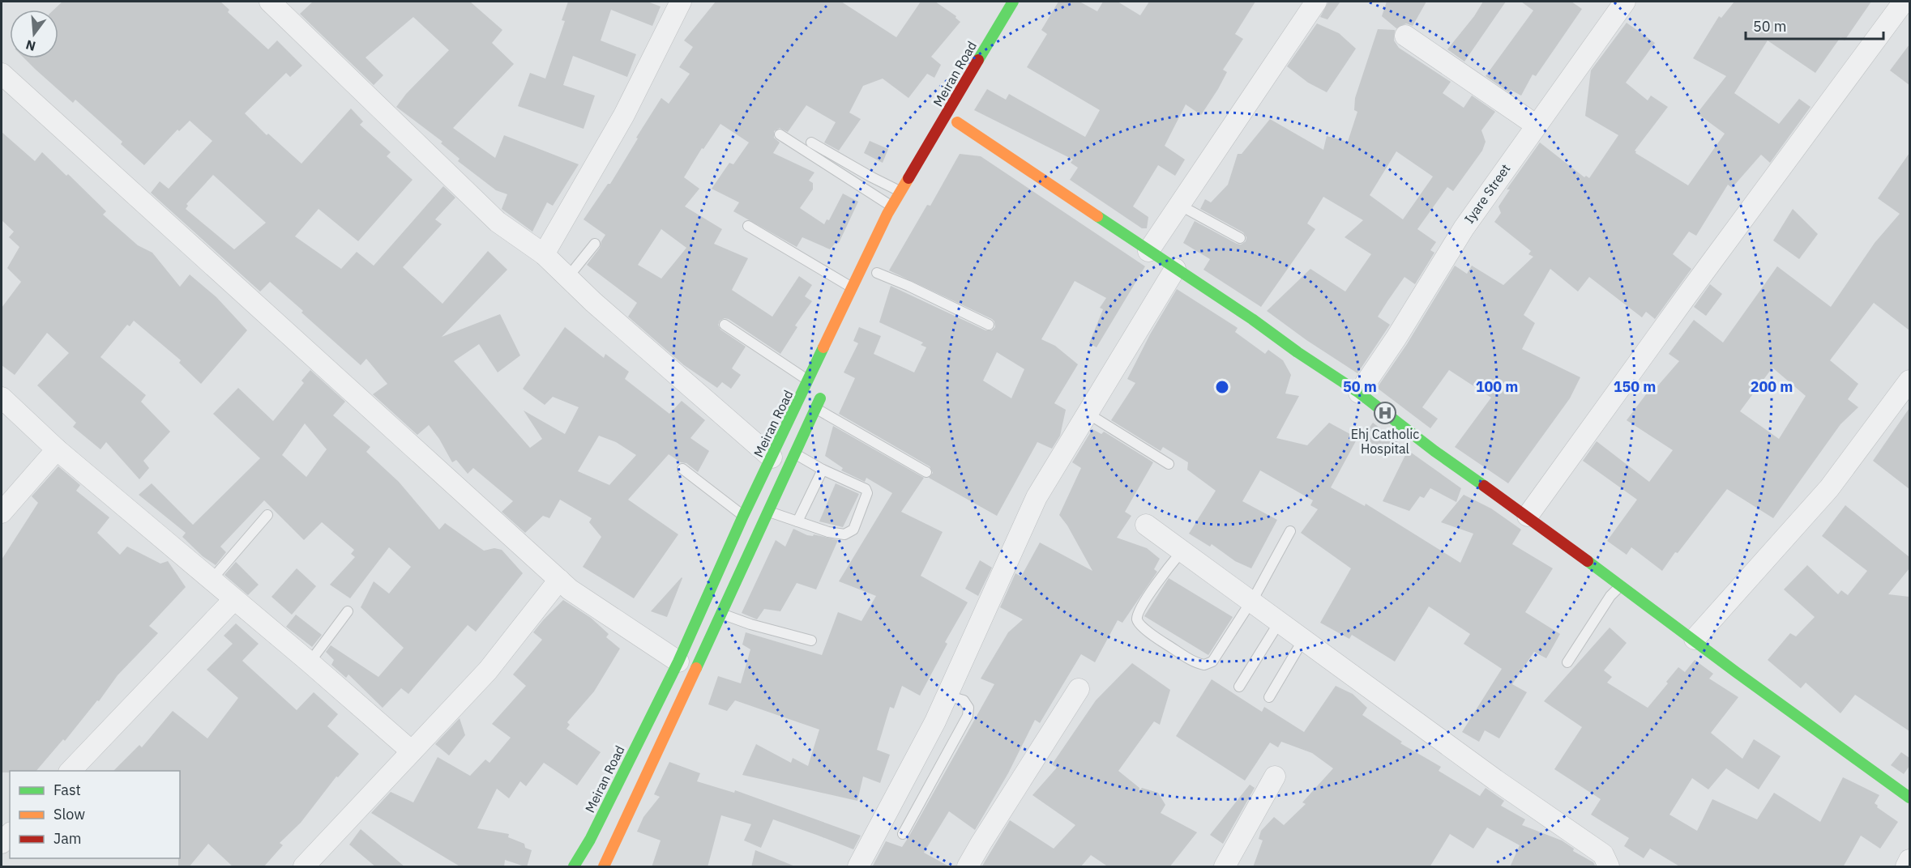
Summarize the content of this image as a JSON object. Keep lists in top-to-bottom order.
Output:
{
  "streets": {
    "main road": ["Meiran Road"],
    "street": ["Iyare Street"]
  },
  "places": {
    "hospital": ["Ehj Catholic Hospital"]
  },
  "legend": ["Fast", "Slow", "Jam"],
  "scale_bar": "50 m",
  "north": "bottom",
  "rings": [
    "50 m",
    "100 m",
    "150 m",
    "200 m"
  ]
}
